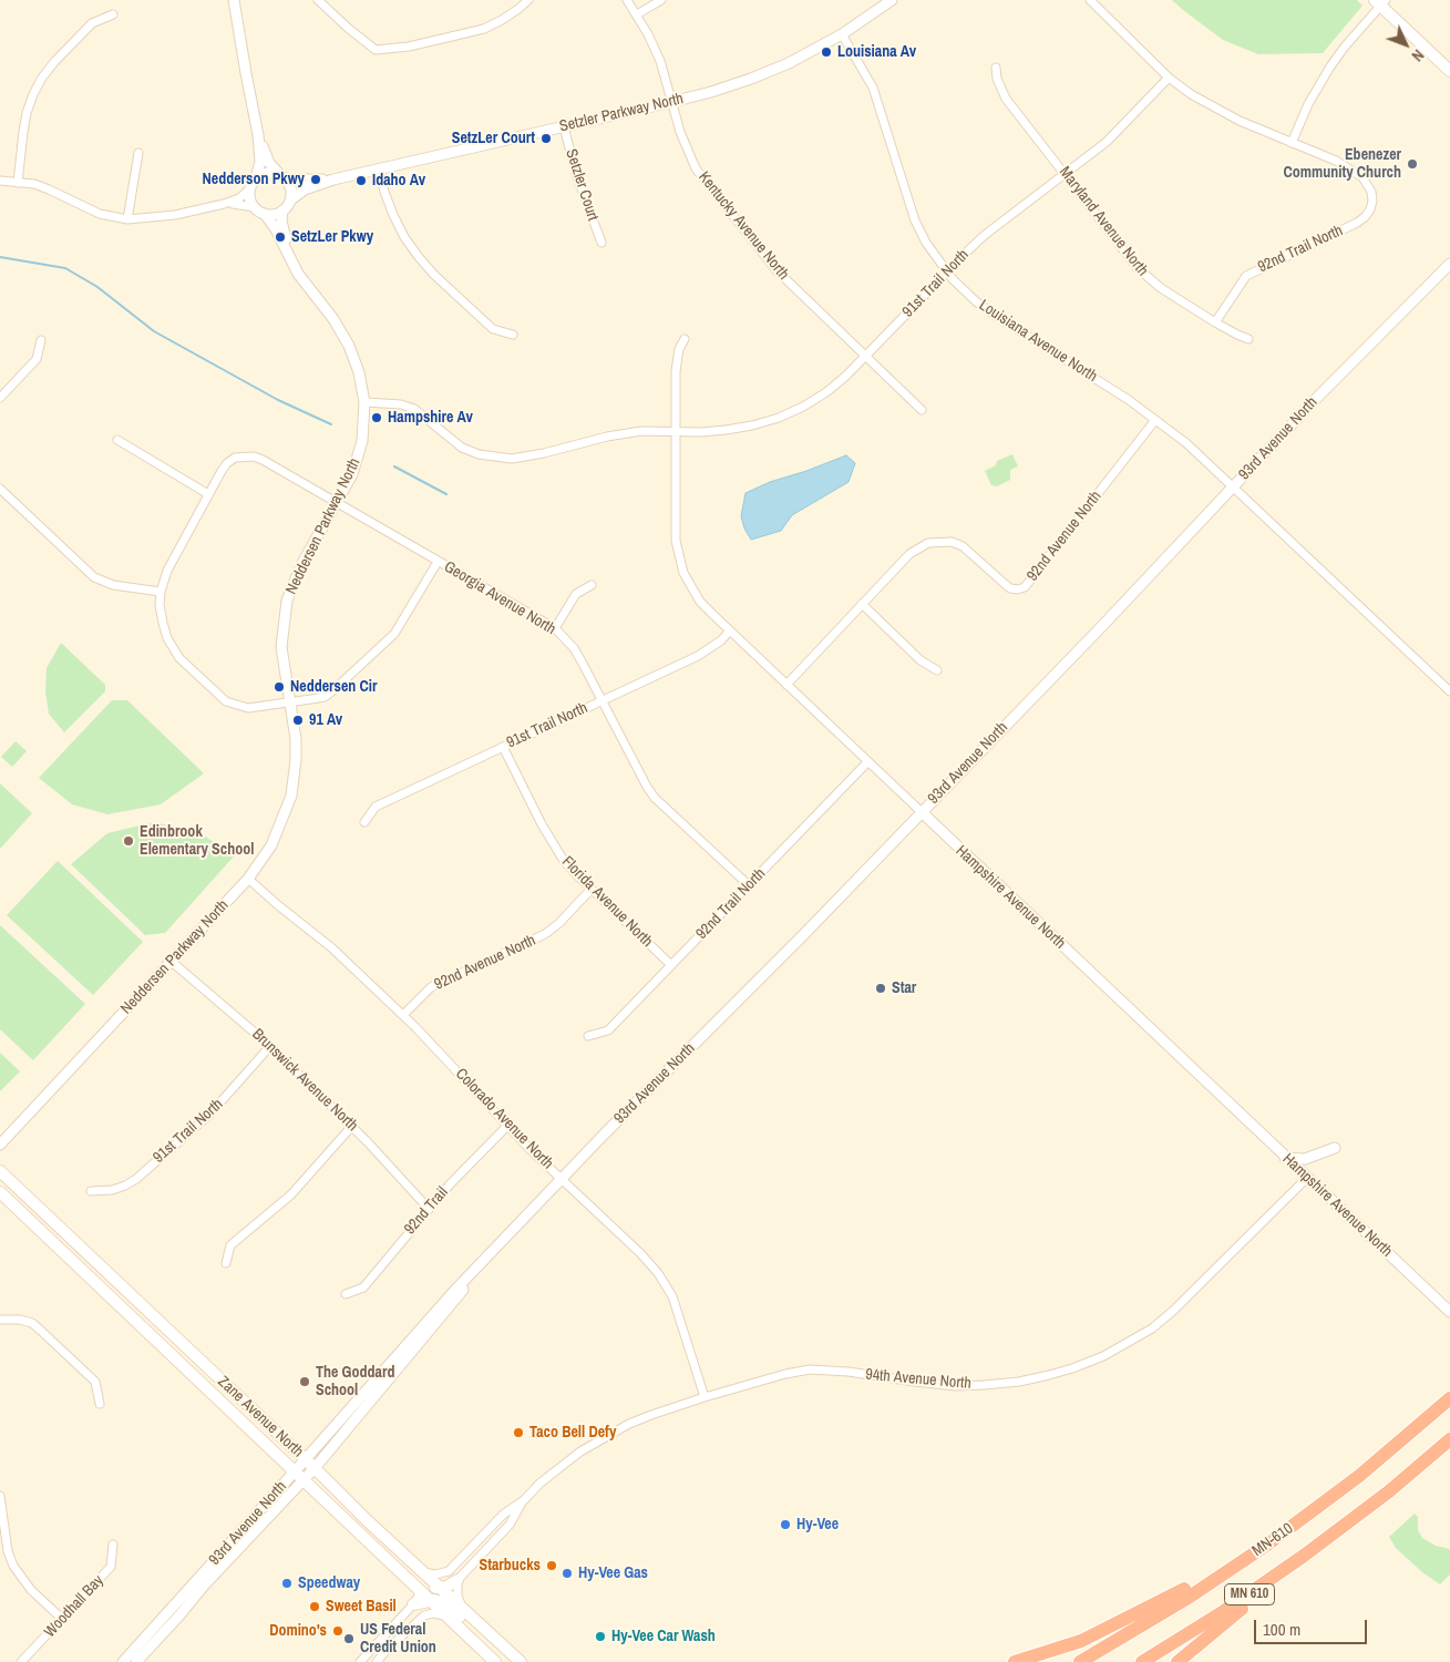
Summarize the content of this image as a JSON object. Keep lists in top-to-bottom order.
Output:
{
  "streets": {
    "highway": ["MN-610", "MN 610"],
    "main road": ["Zane Avenue North"],
    "street": [
      "Setzler Parkway North",
      "Setzler Court",
      "Maryland Avenue North",
      "Kentucky Avenue North",
      "92nd Trail North",
      "91st Trail North",
      "Louisiana Avenue North",
      "93rd Avenue North",
      "Neddersen Parkway North",
      "92nd Avenue North",
      "Georgia Avenue North",
      "Hampshire Avenue North",
      "Florida Avenue North",
      "Brunswick Avenue North",
      "Colorado Avenue North",
      "92nd Trail",
      "94th Avenue North",
      "Woodhall Bay"
    ]
  },
  "crossings": [
    ["Setzler Parkway North", "Setzler Court"],
    ["Setzler Parkway North", "Kentucky Avenue North"],
    ["Setzler Parkway North", "Louisiana Avenue North"],
    ["Setzler Parkway North", "Neddersen Parkway North"],
    ["Maryland Avenue North", "92nd Trail North"],
    ["Maryland Avenue North", "91st Trail North"],
    ["Kentucky Avenue North", "91st Trail North"],
    ["92nd Trail North", "Georgia Avenue North"],
    ["92nd Trail North", "Hampshire Avenue North"],
    ["92nd Trail North", "Florida Avenue North"],
    ["91st Trail North", "Louisiana Avenue North"],
    ["91st Trail North", "Georgia Avenue North"],
    ["91st Trail North", "Hampshire Avenue North"],
    ["91st Trail North", "Florida Avenue North"],
    ["91st Trail North", "Brunswick Avenue North"],
    ["Louisiana Avenue North", "93rd Avenue North"],
    ["Louisiana Avenue North", "92nd Avenue North"],
    ["93rd Avenue North", "Hampshire Avenue North"],
    ["93rd Avenue North", "Colorado Avenue North"],
    ["93rd Avenue North", "Zane Avenue North"],
    ["Neddersen Parkway North", "Georgia Avenue North"],
    ["Neddersen Parkway North", "Brunswick Avenue North"],
    ["Neddersen Parkway North", "Colorado Avenue North"],
    ["92nd Avenue North", "Hampshire Avenue North"],
    ["92nd Avenue North", "Florida Avenue North"],
    ["92nd Avenue North", "Colorado Avenue North"],
    ["Hampshire Avenue North", "94th Avenue North"],
    ["Brunswick Avenue North", "92nd Trail"],
    ["Colorado Avenue North", "92nd Trail"],
    ["Colorado Avenue North", "94th Avenue North"],
    ["94th Avenue North", "Zane Avenue North"]
  ],
  "places": [
    "Louisiana Av",
    "SetzLer Court",
    "Ebenezer Community Church",
    "Nedderson Pkwy",
    "Idaho Av",
    "SetzLer Pkwy",
    "Hampshire Av",
    "Neddersen Cir",
    "91 Av",
    "Edinbrook Elementary School",
    "Star",
    "The Goddard School",
    "Taco Bell Defy",
    "Hy-Vee",
    "Starbucks",
    "Hy-Vee Gas",
    "Speedway",
    "Sweet Basil",
    "Domino's",
    "Hy-Vee Car Wash",
    "US Federal Credit Union"
  ],
  "scale_bar": "100 m",
  "north": "bottom right"
}
